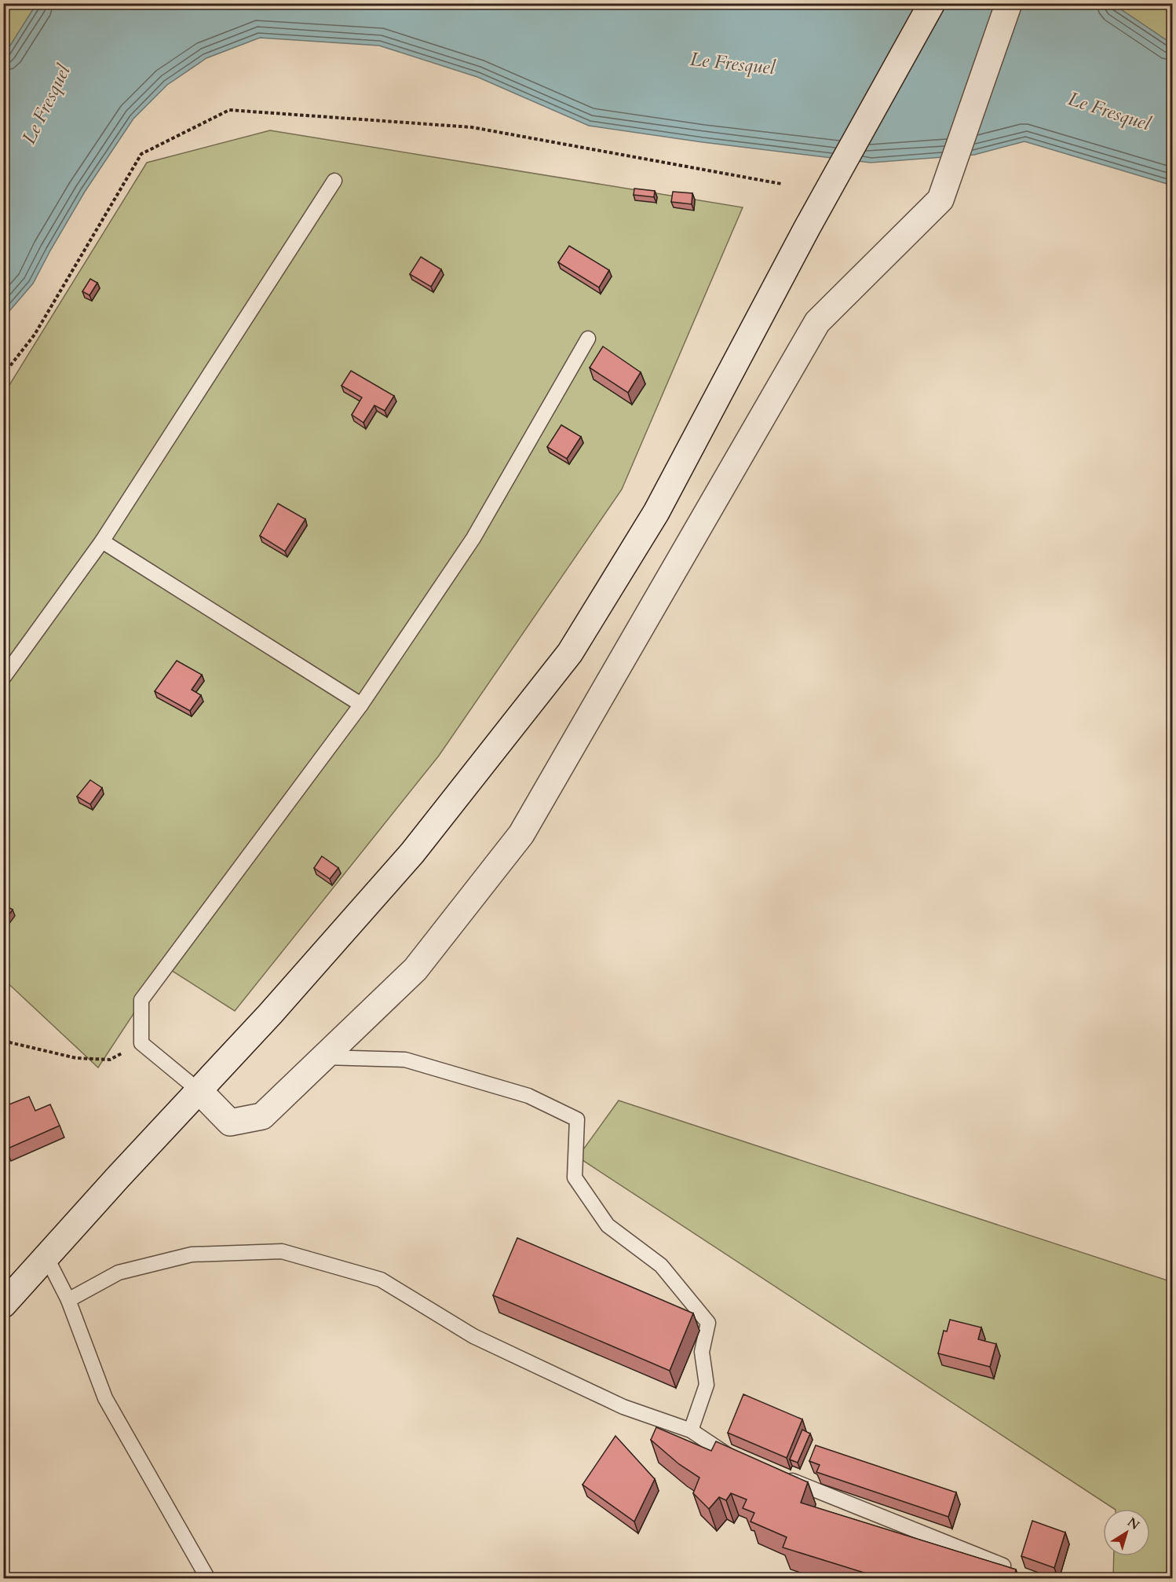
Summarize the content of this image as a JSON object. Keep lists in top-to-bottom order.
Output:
{
  "water": ["Le Fresquel"],
  "north": "top right"
}
